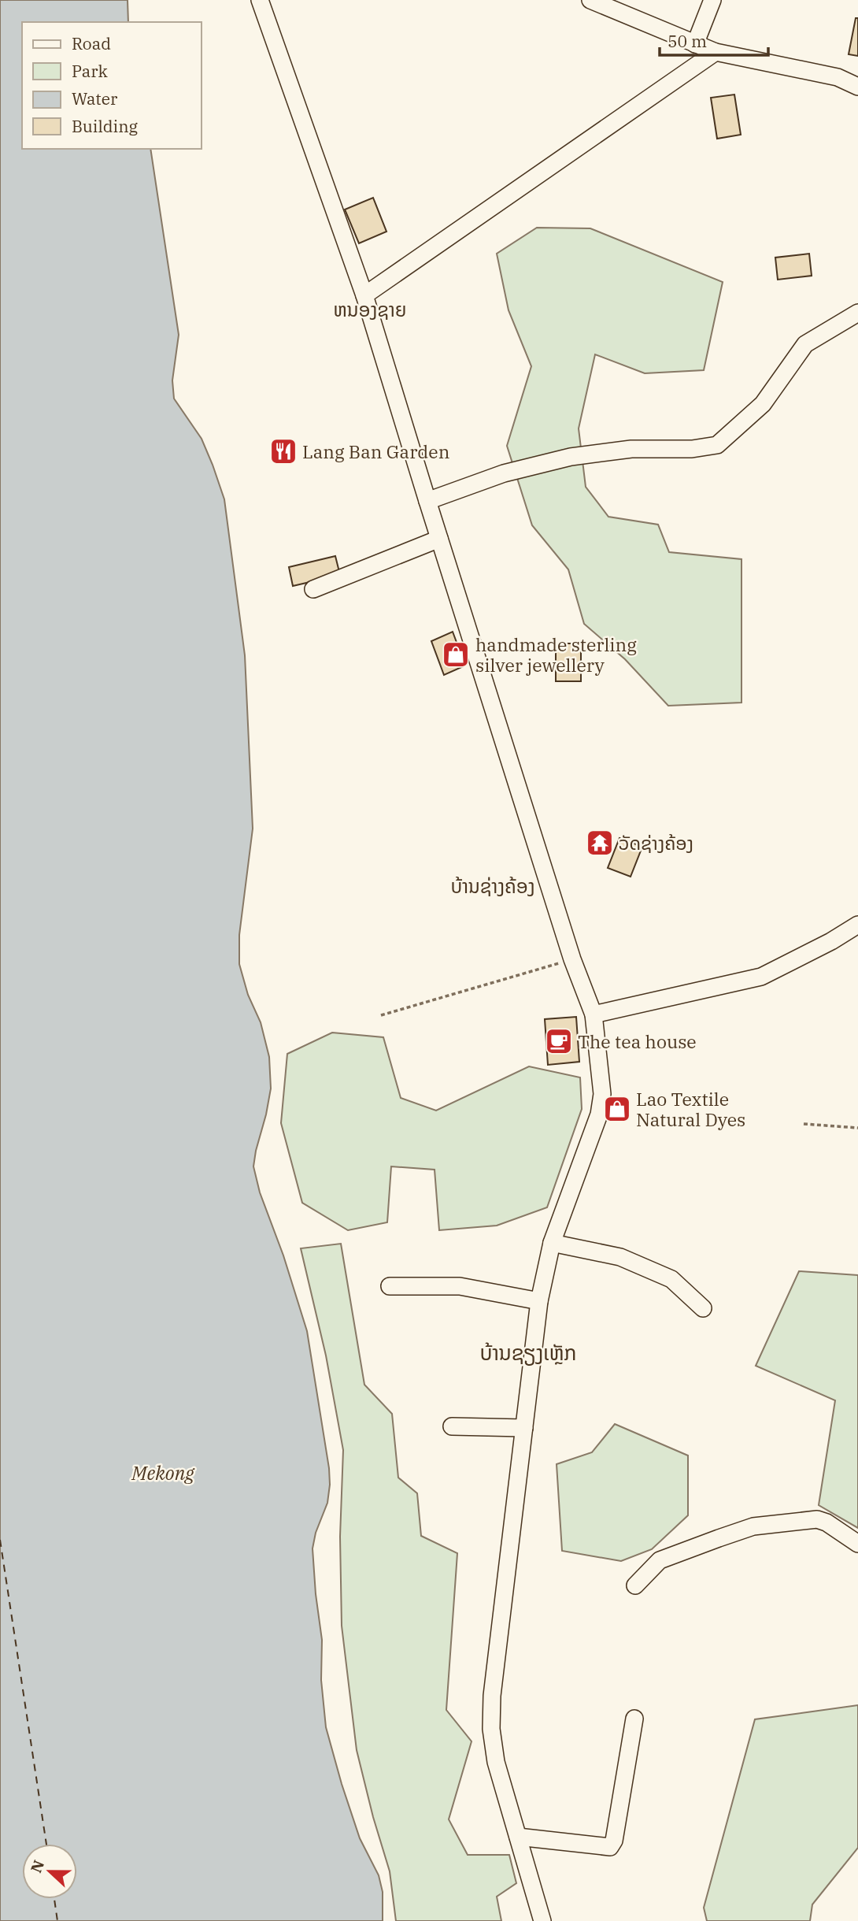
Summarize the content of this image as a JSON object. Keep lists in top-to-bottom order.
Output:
{
  "districts": ["ຫນອງຊາຍ", "ບ້ານຊ່າງຄ້ອງ", "ບ້ານຊຽງເຫຼັກ"],
  "water": ["Mekong"],
  "places": {
    "restaurant": ["Lang Ban Garden"],
    "shop": ["handmade sterling silver jewellery", "Lao Textile Natural Dyes"],
    "temple": ["ວັດຊ່າງຄ້ອງ"],
    "cafe": ["The tea house"]
  },
  "legend": [
    "Road",
    "Park",
    "Water",
    "Building"
  ],
  "scale_bar": "50 m",
  "north": "left"
}
